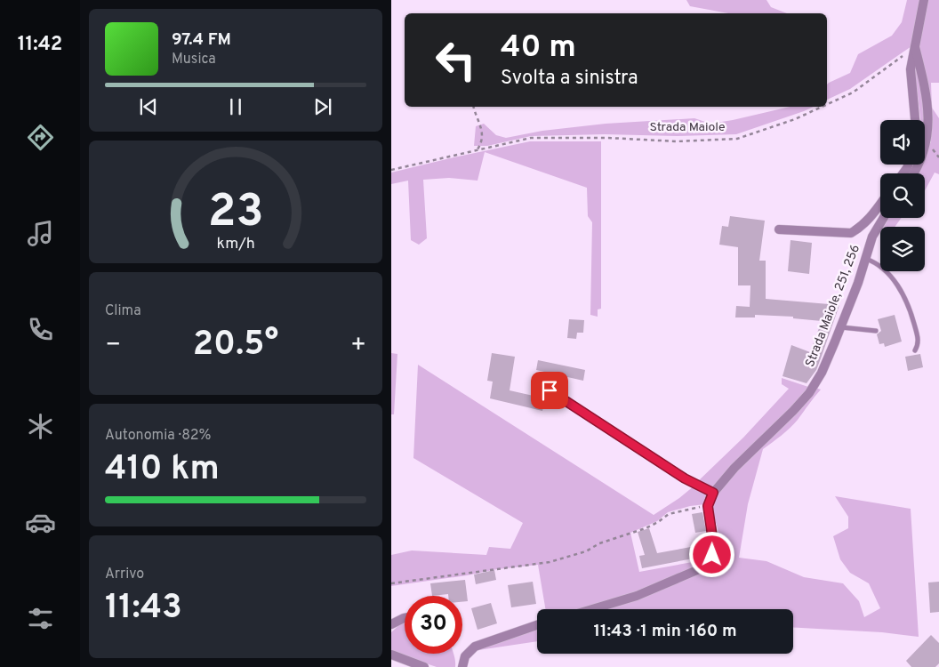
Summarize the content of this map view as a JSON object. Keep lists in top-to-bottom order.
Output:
{
  "streets": {
    "street": ["Strada Maiole, 251, 256"],
    "path": ["Strada Maiole"]
  },
  "page": {
    "tabs": "11:42",
    "turn": ["40 m", "Svolta a sinistra"],
    "song": ["97.4 FM", "Musica"],
    "tile": [
      "Clima",
      ["Autonomia · 82%", "410 km"],
      ["Arrivo", "11:43"]
    ],
    "heat": ["−", "20.5°", "+"],
    "limit": "30",
    "trip": "11:43 · 1 min · 160 m",
    "gauge": ["23", "km/h"]
  }
}
